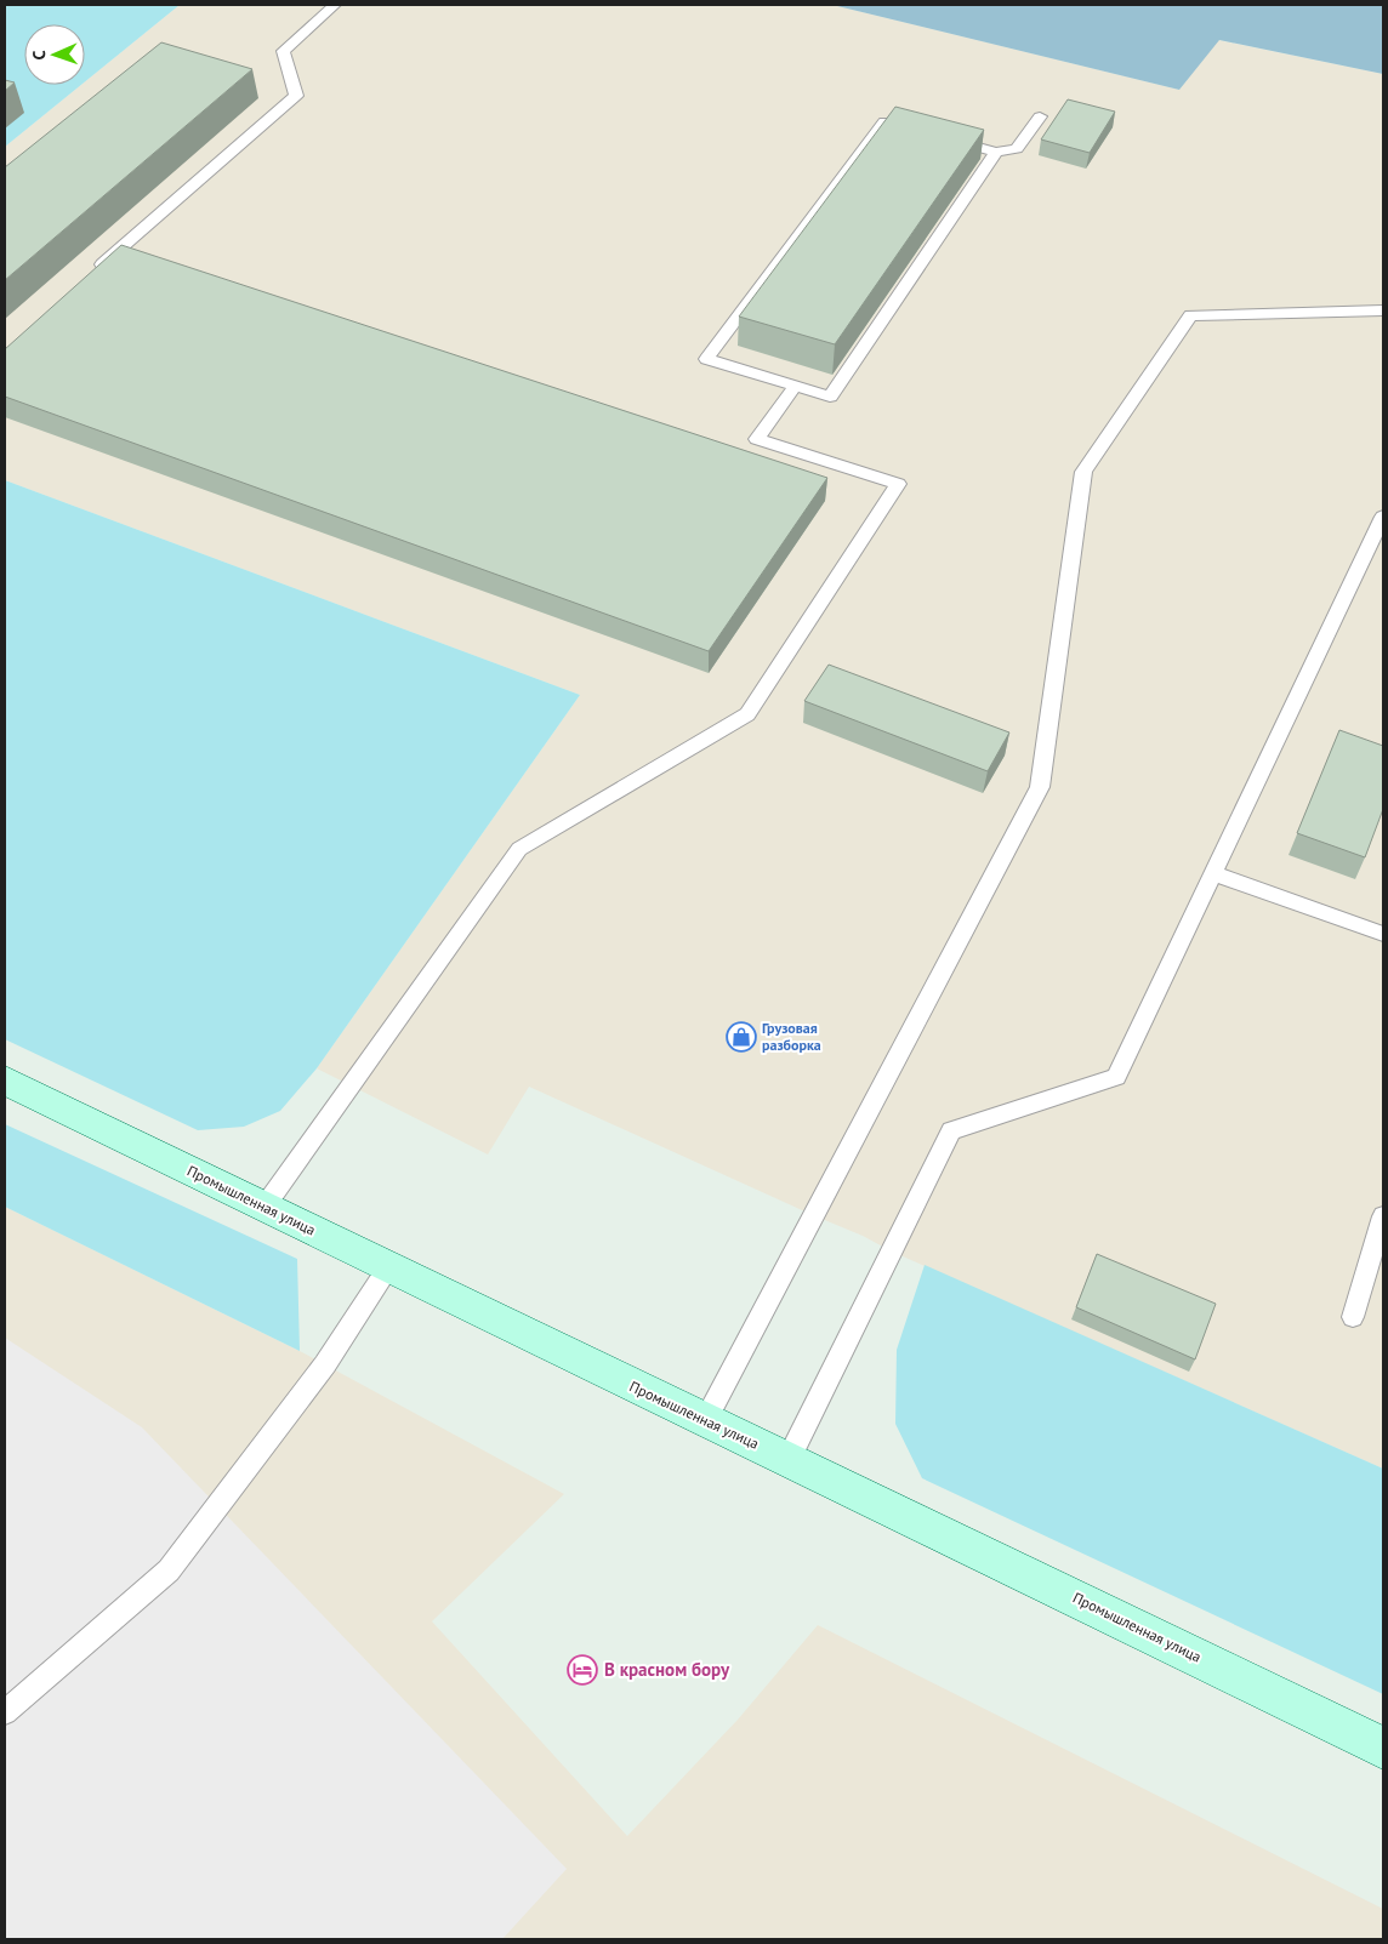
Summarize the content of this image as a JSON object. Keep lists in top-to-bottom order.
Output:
{
  "streets": {
    "street": ["Промышленная улица"]
  },
  "places": {
    "shop": ["Грузовая разборка"],
    "hotel": ["В красном бору"]
  },
  "north": "left"
}
